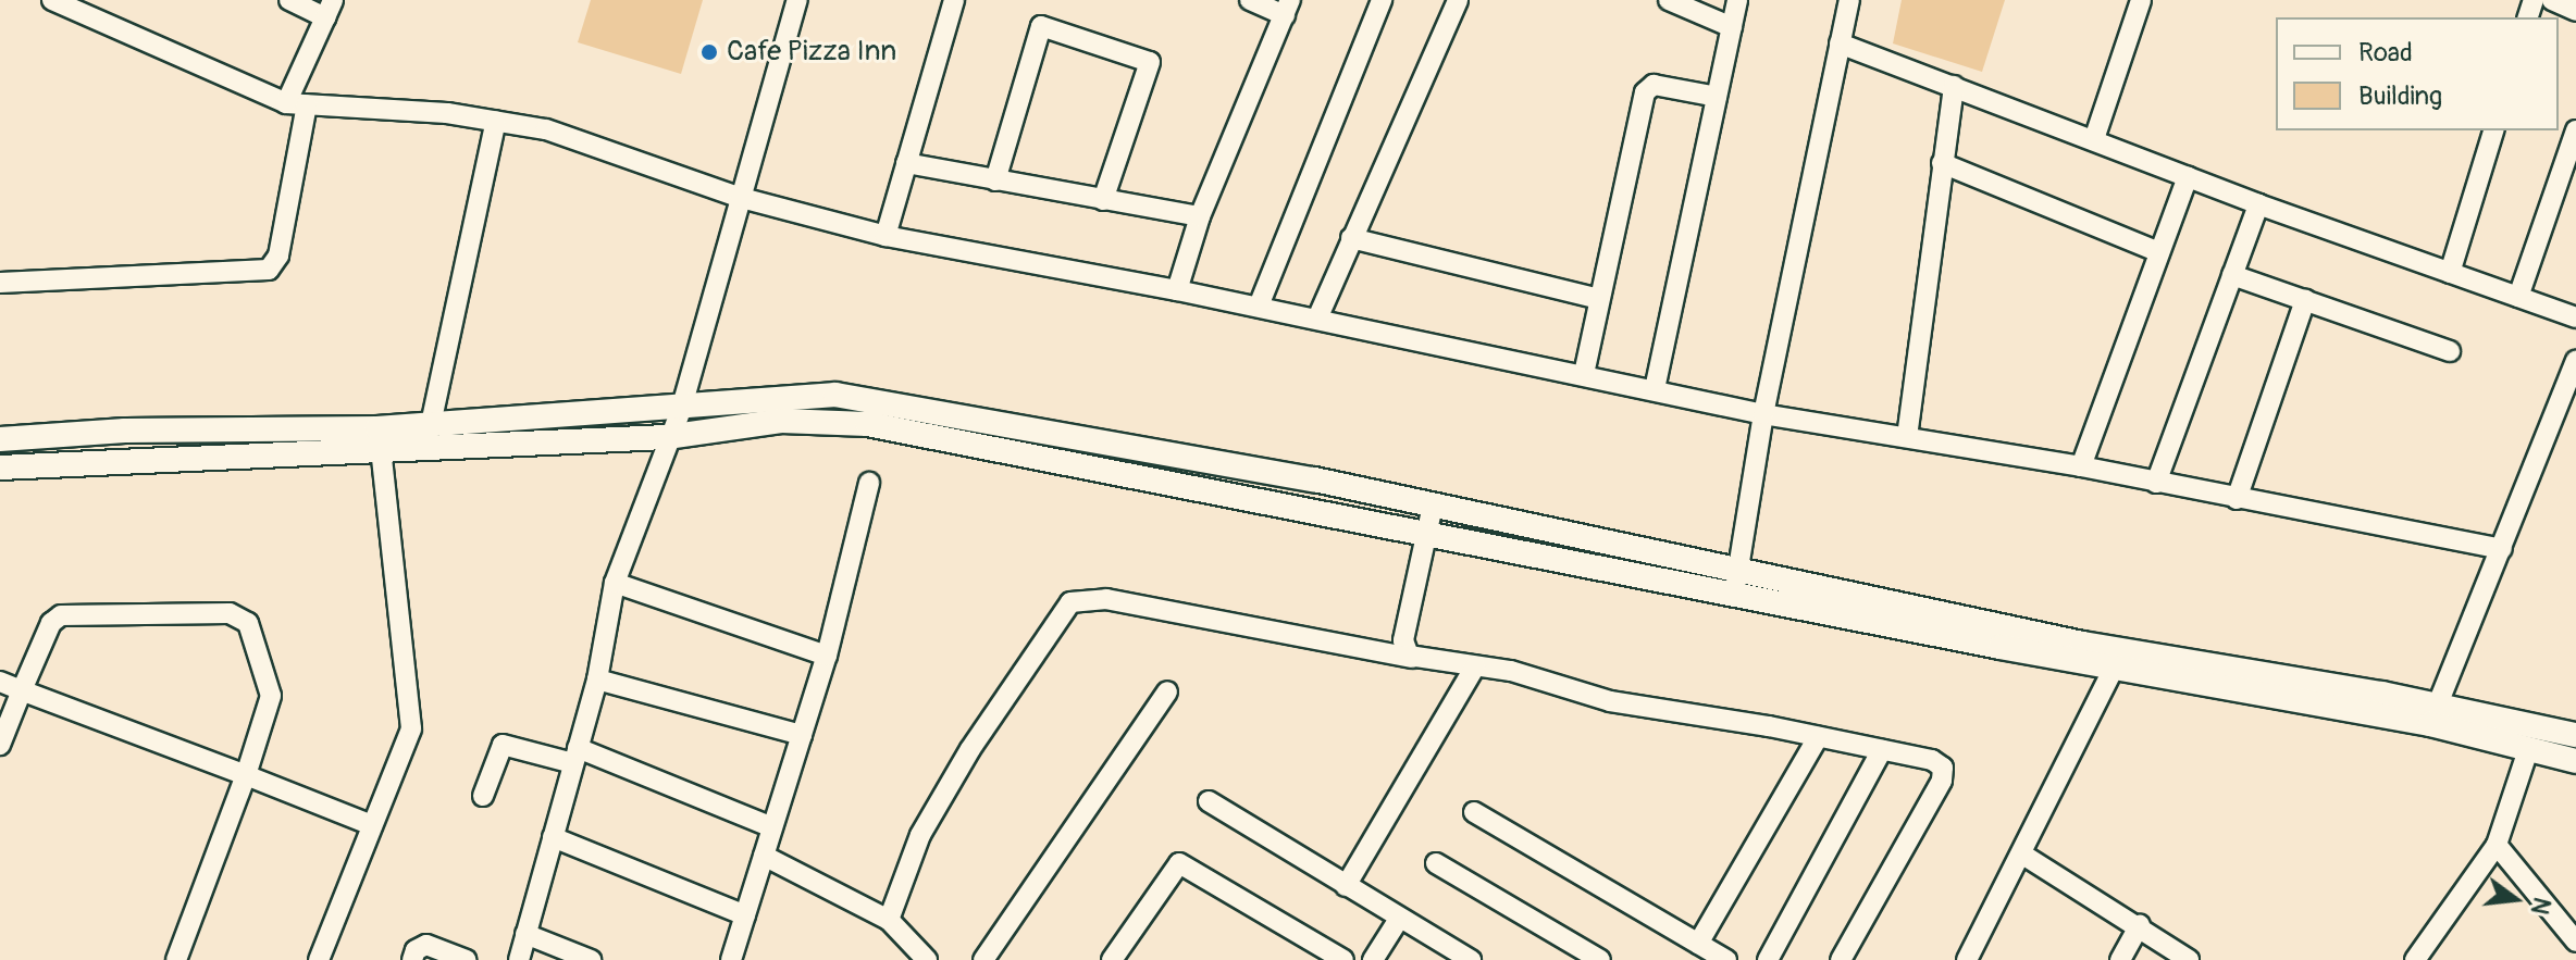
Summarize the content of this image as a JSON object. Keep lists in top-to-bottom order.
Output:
{
  "places": ["Cafe Pizza Inn"],
  "legend": ["Road", "Building"],
  "north": "right"
}
